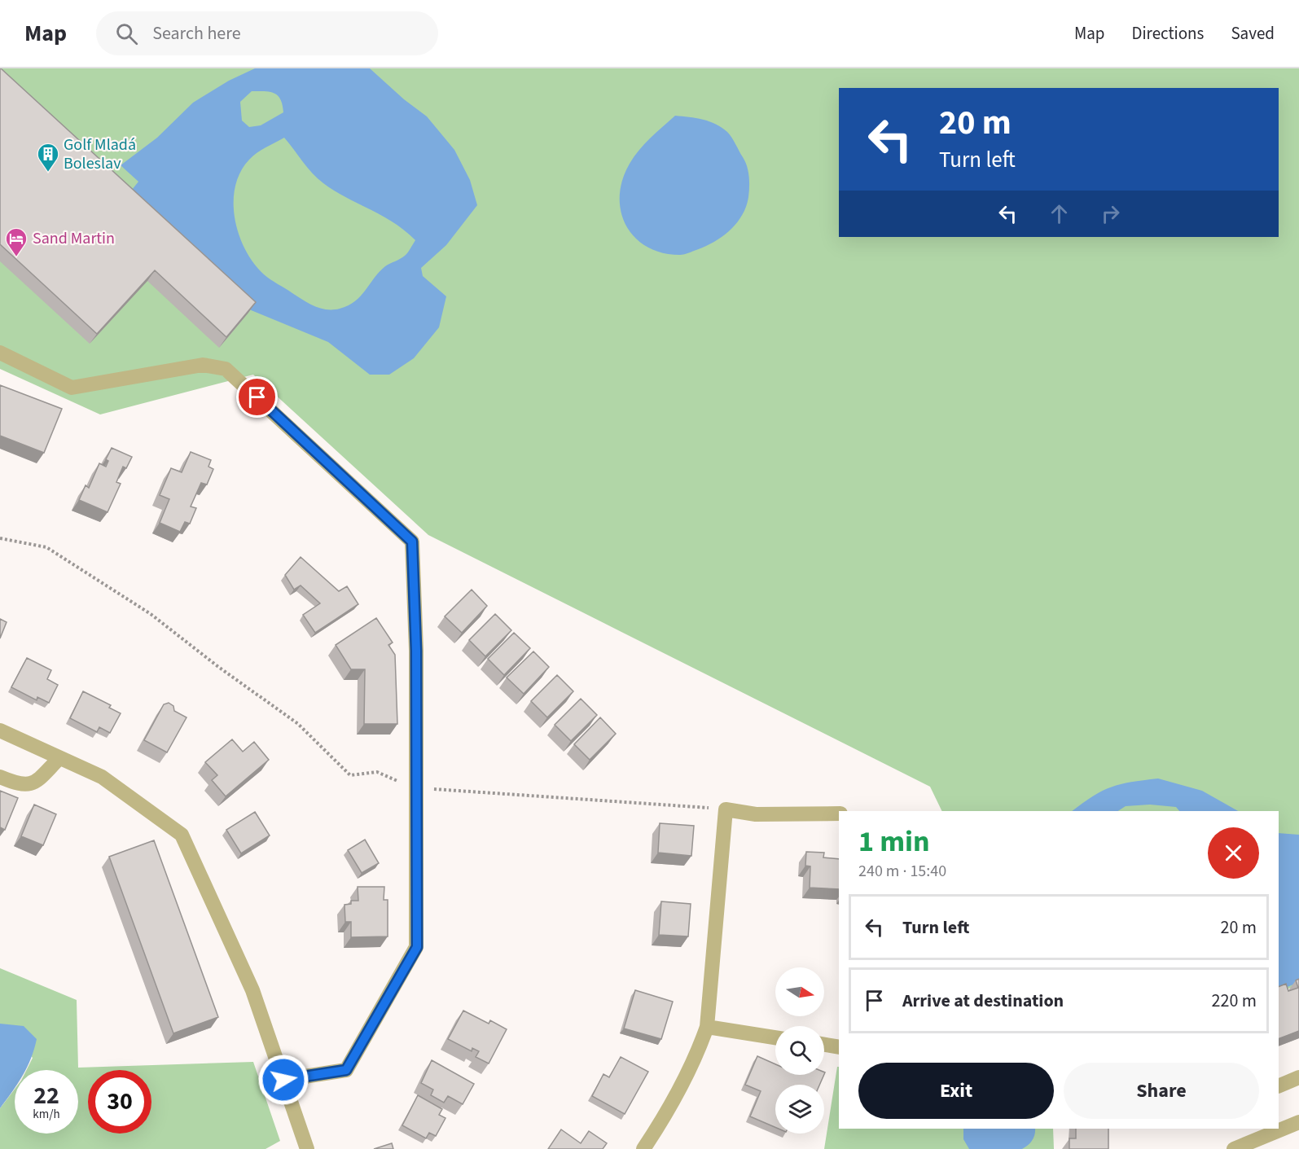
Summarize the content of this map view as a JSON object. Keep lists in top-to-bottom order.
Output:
{
  "places": {
    "building": ["Golf Mladá Boleslav"],
    "hotel": ["Sand Martin"]
  },
  "north": "right",
  "page": {
    "header": "Map",
    "search": "Search here",
    "nav": ["Map", "Directions", "Saved"],
    "turn": ["20 m", "Turn left"],
    "heading": ["1 min", "240 m · 15:40"],
    "list": [
      {
        "name": "Turn left",
        "value": "20 m"
      },
      {
        "name": "Arrive at destination",
        "value": "220 m"
      }
    ],
    "buttons": ["Exit", "Share"],
    "speed": "22 km/h",
    "limit": "30"
  }
}
